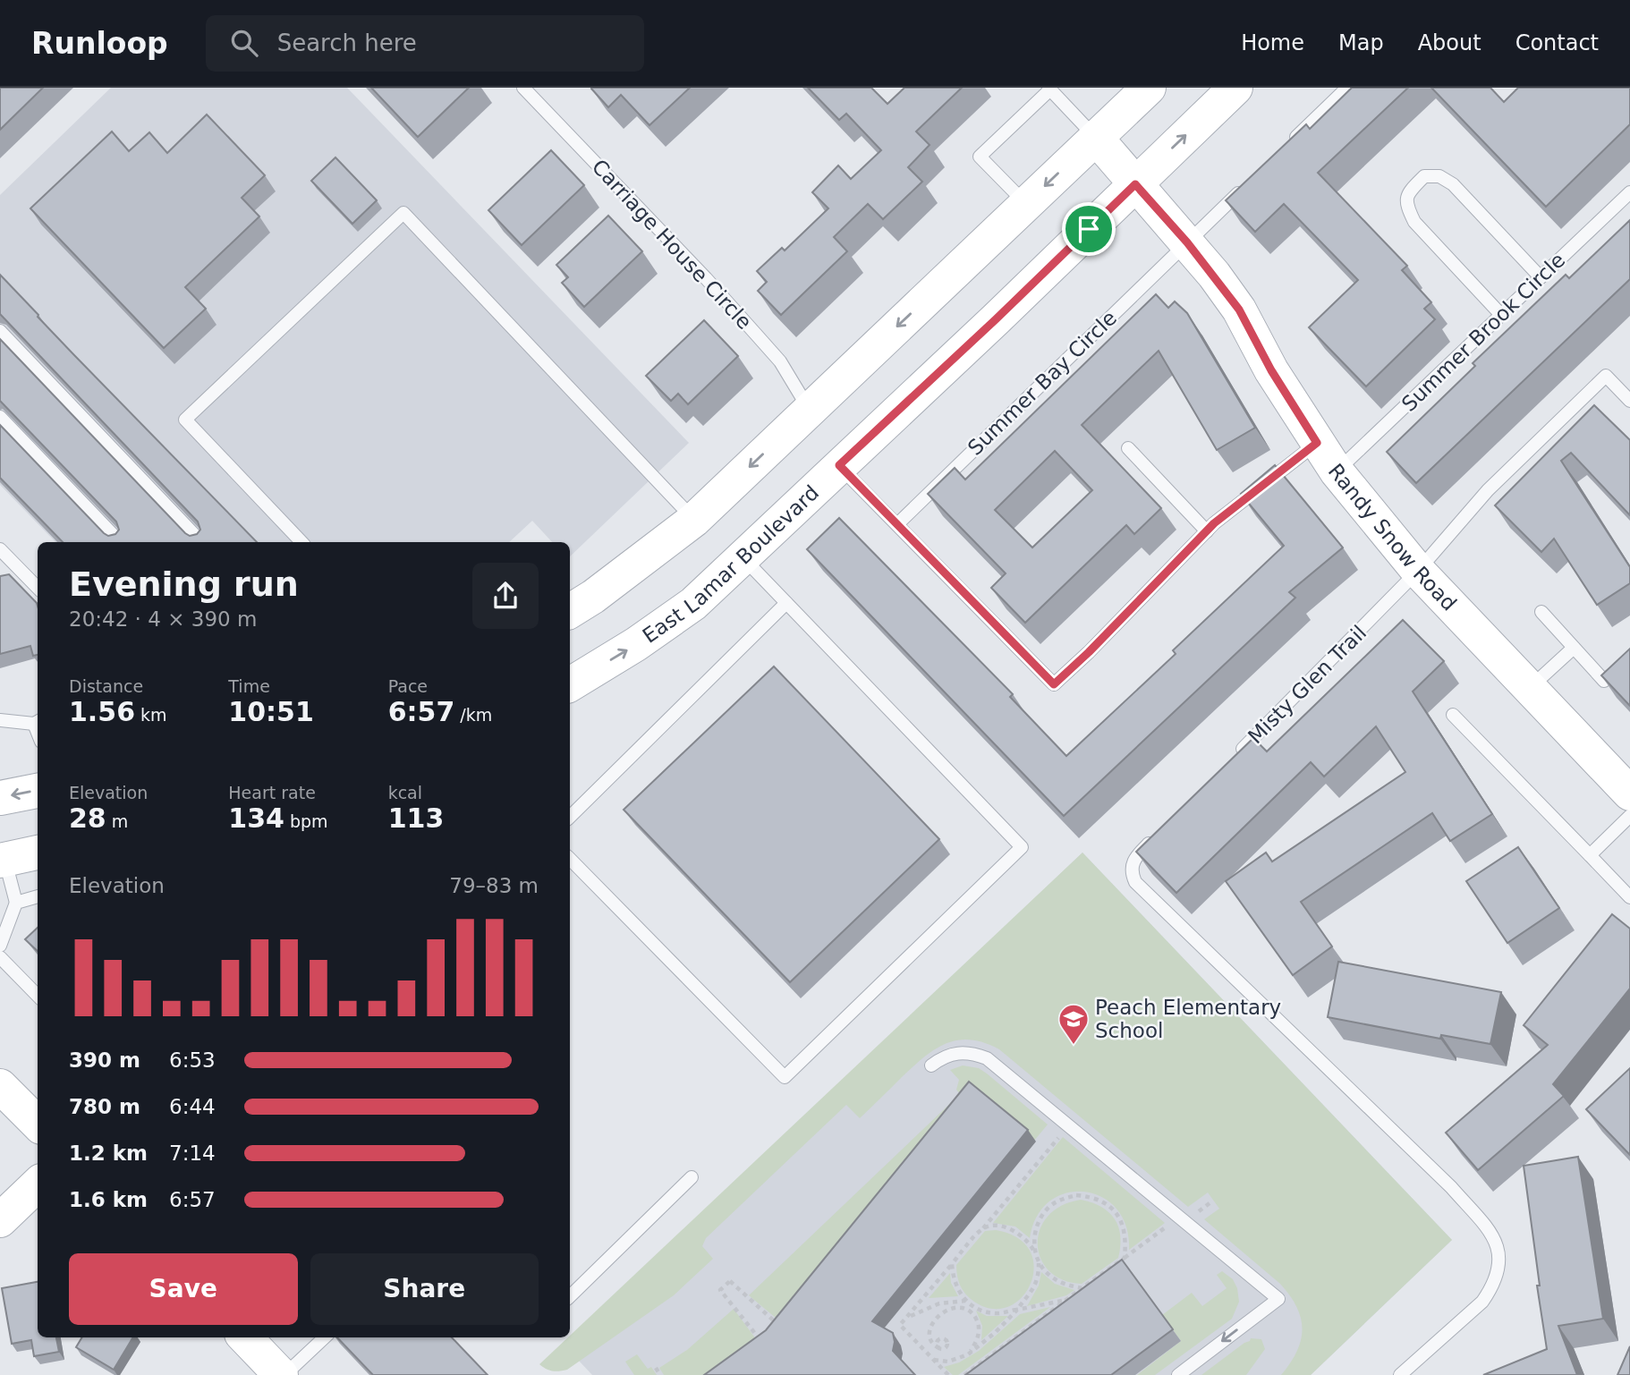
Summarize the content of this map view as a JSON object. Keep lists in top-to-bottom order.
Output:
{
  "streets": {
    "main road": ["Randy Snow Road", "East Lamar Boulevard"],
    "lane": [
      "Carriage House Circle",
      "Summer Brook Circle",
      "Summer Bay Circle",
      "Misty Glen Trail"
    ]
  },
  "crossings": [
    ["Summer Brook Circle", "Randy Snow Road"],
    ["Summer Bay Circle", "Randy Snow Road"],
    ["Randy Snow Road", "East Lamar Boulevard"],
    ["Randy Snow Road", "Misty Glen Trail"]
  ],
  "places": {
    "school or university": ["Peach Elementary School"]
  },
  "page": {
    "header": "Runloop",
    "search": "Search here",
    "nav": [
      "Home",
      "Map",
      "About",
      "Contact"
    ],
    "heading": ["Evening run", "20:42 · 4 × 390 m"],
    "stats": [
      ["Distance", "1.56 km"],
      ["Time", "10:51"],
      ["Pace", "6:57 /km"],
      ["Elevation", "28 m"],
      ["Heart rate", "134 bpm"],
      ["kcal", "113"]
    ],
    "chart": ["Elevation", "79–83 m"],
    "list": [
      {
        "name": "390 m",
        "note": "6:53"
      },
      {
        "name": "780 m",
        "note": "6:44"
      },
      {
        "name": "1.2 km",
        "note": "7:14"
      },
      {
        "name": "1.6 km",
        "note": "6:57"
      }
    ],
    "buttons": ["Save", "Share"]
  }
}
